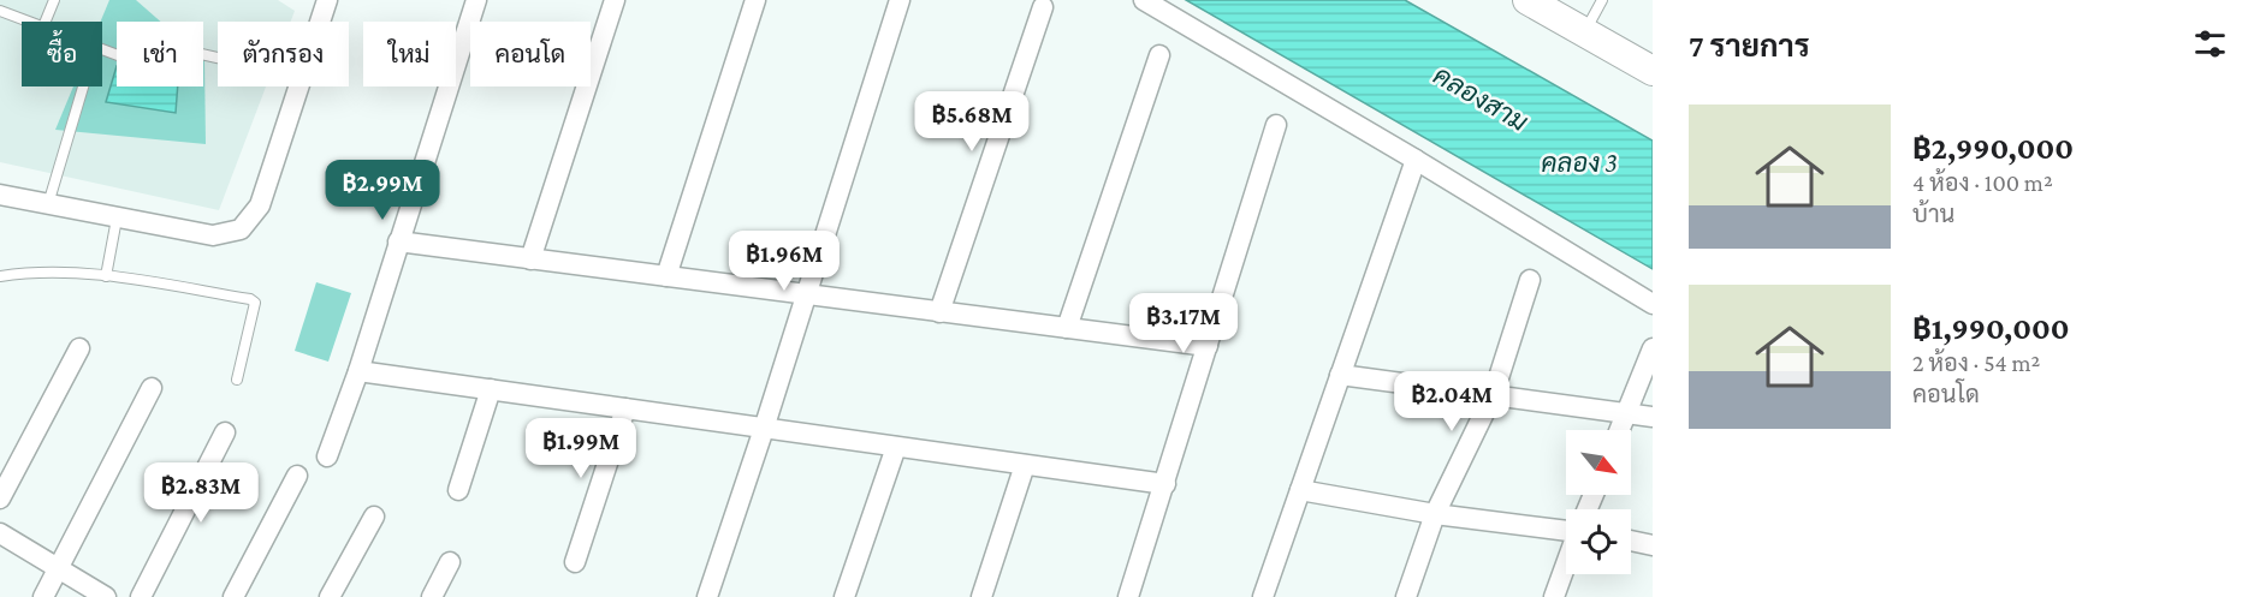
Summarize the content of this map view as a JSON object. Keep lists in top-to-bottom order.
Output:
{
  "water": ["คลองสาม", "คลอง 3"],
  "north": "bottom right",
  "page": {
    "heading": "7 รายการ",
    "chip": [
      "ซื้อ",
      "เช่า",
      "ตัวกรอง",
      "ใหม่",
      "คอนโด"
    ],
    "list": [
      {
        "name": "฿2,990,000",
        "note": "4 ห้อง · 100 m² · บ้าน"
      },
      {
        "name": "฿1,990,000",
        "note": "2 ห้อง · 54 m² · คอนโด"
      }
    ],
    "price": [
      "฿5.68M",
      "฿2.99M",
      "฿1.96M",
      "฿3.17M",
      "฿2.04M",
      "฿1.99M",
      "฿2.83M"
    ]
  }
}
